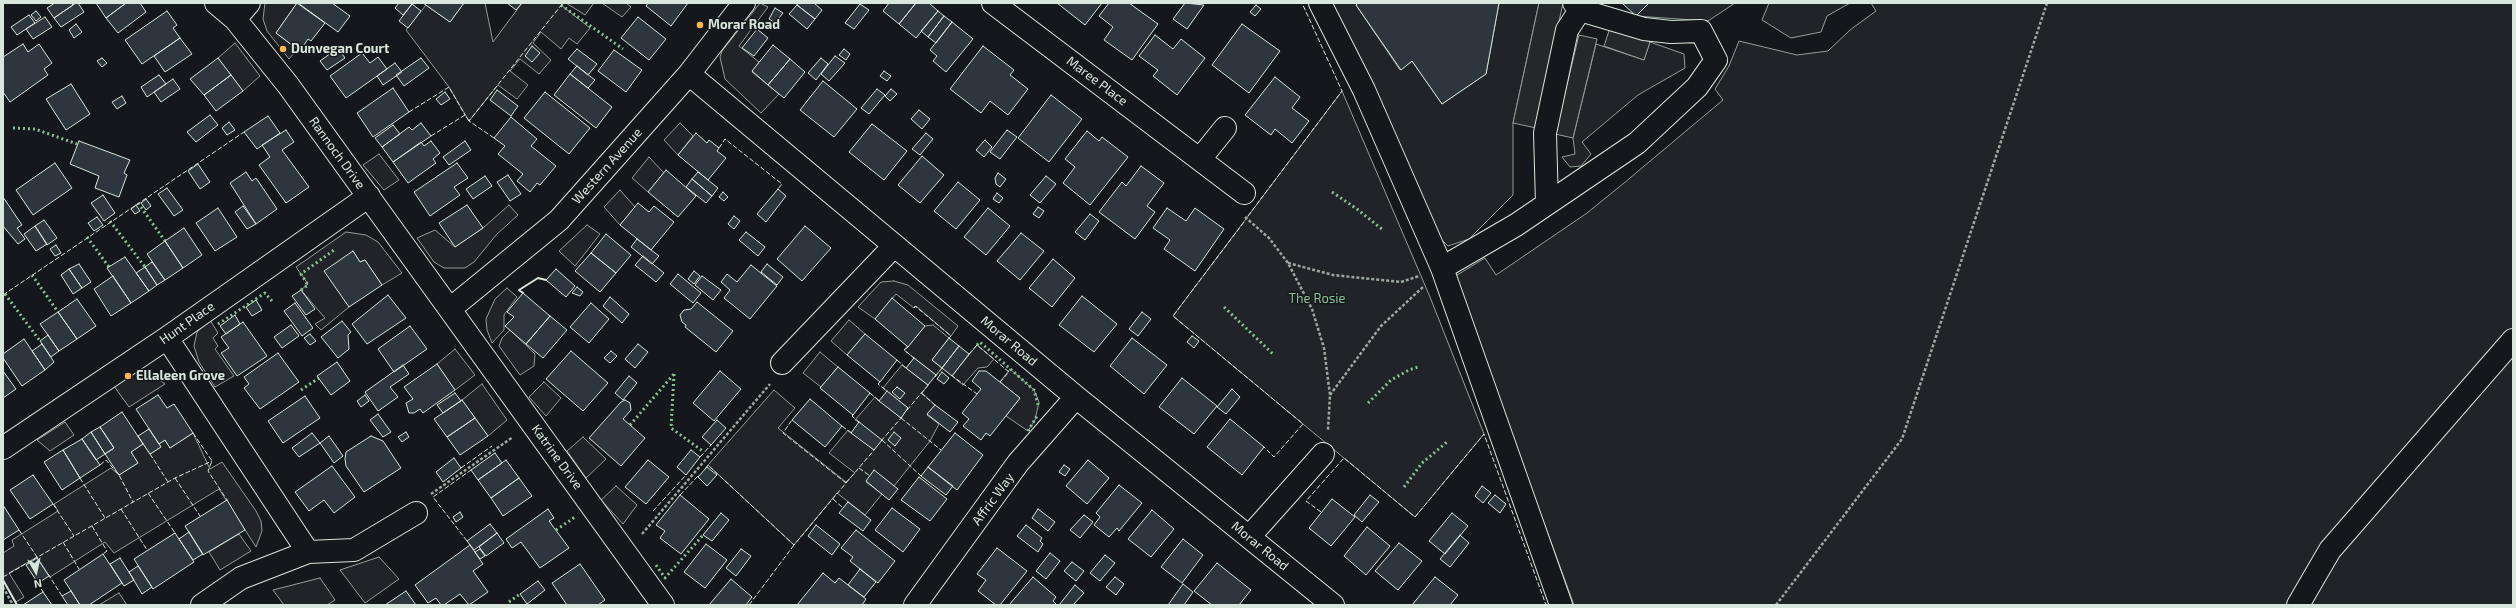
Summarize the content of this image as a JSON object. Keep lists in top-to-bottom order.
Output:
{
  "streets": {
    "street": [
      "Maree Place",
      "Rannoch Drive",
      "Western Avenue",
      "Hunt Place",
      "Morar Road",
      "Katrine Drive",
      "Affric Way"
    ]
  },
  "crossings": [
    ["Rannoch Drive", "Western Avenue"],
    ["Rannoch Drive", "Hunt Place"],
    ["Rannoch Drive", "Katrine Drive"],
    ["Western Avenue", "Morar Road"],
    ["Western Avenue", "Katrine Drive"],
    ["Morar Road", "Affric Way"]
  ],
  "parks": ["The Rosie"],
  "places": ["Morar Road", "Dunvegan Court", "Ellaleen Grove"],
  "north": "bottom"
}
